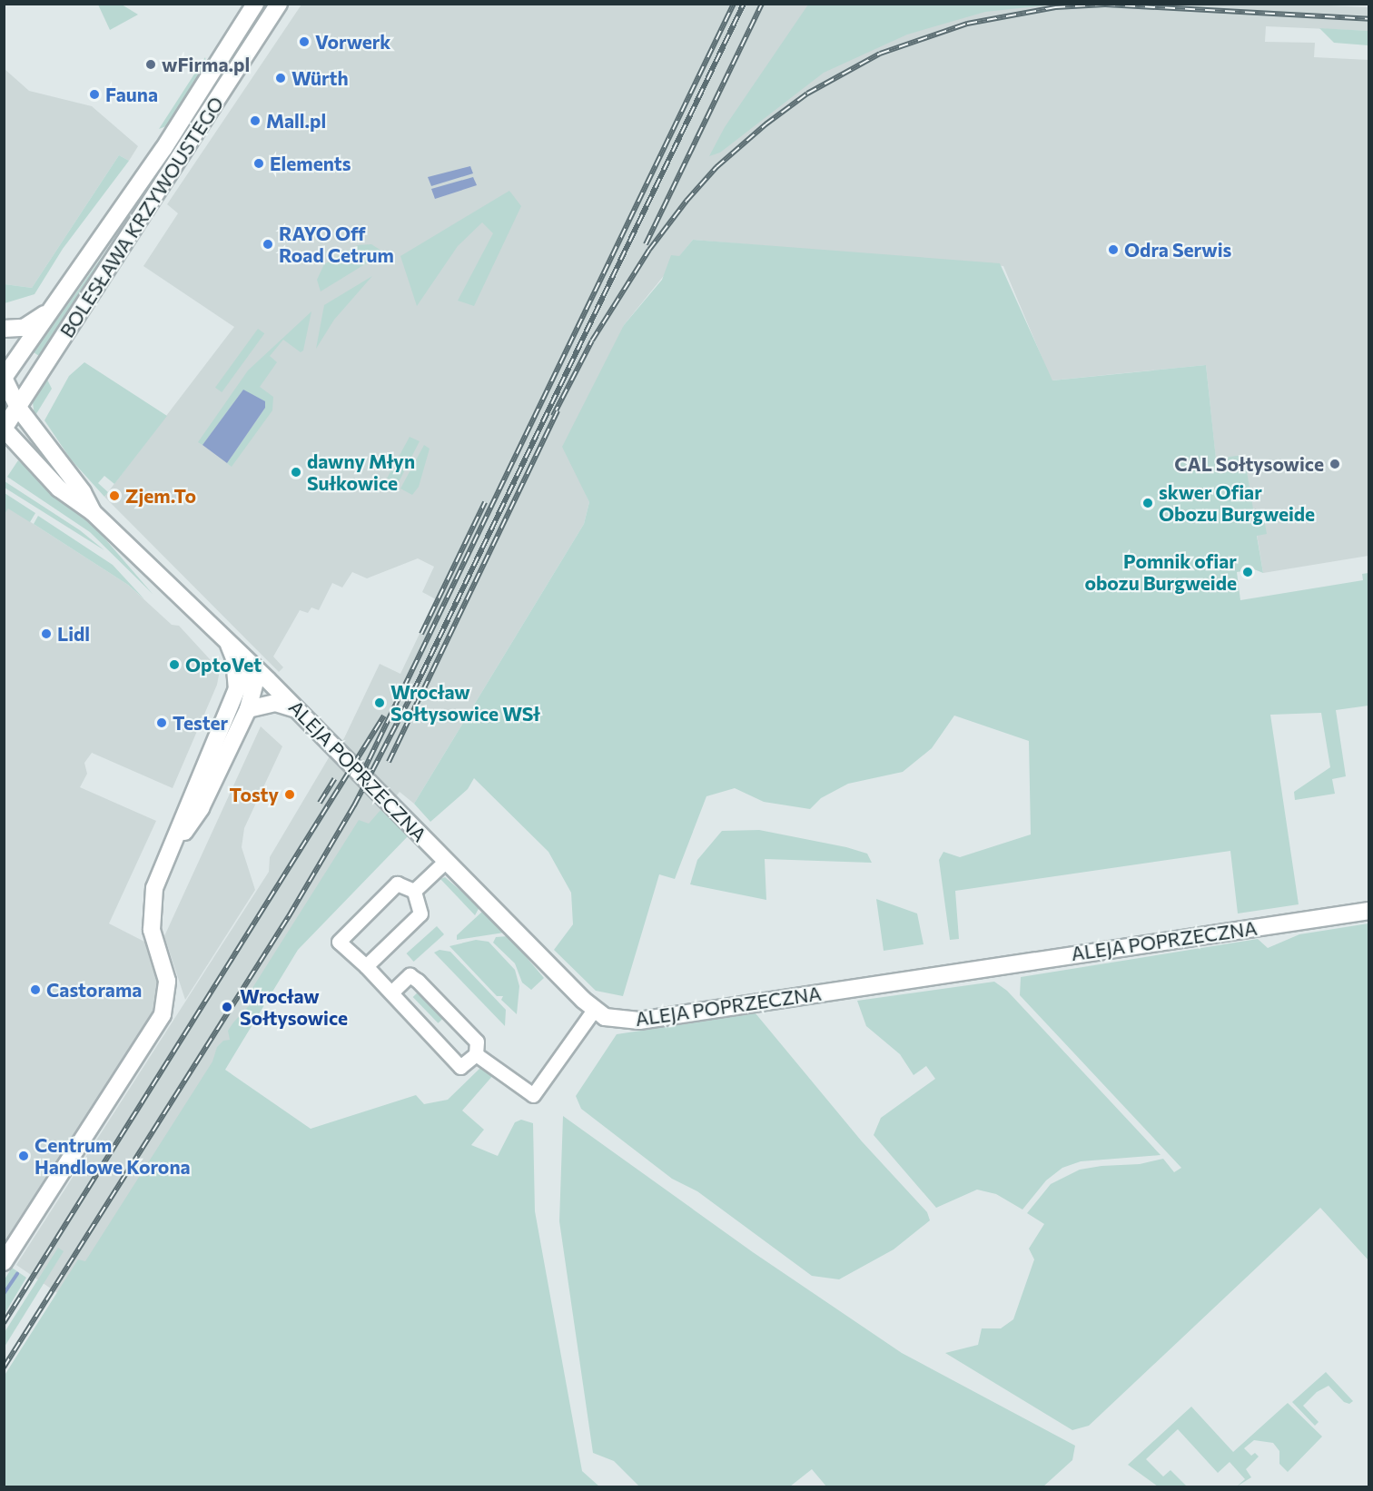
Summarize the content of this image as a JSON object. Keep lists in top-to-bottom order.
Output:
{
  "streets": {
    "street": ["BOLESŁAWA KRZYWOUSTEGO", "ALEJA POPRZECZNA"]
  },
  "crossings": [
    ["BOLESŁAWA KRZYWOUSTEGO", "ALEJA POPRZECZNA"]
  ],
  "places": [
    "Vorwerk",
    "wFirma.pl",
    "Würth",
    "Fauna",
    "Mall.pl",
    "Elements",
    "RAYO Off Road Cetrum",
    "Odra Serwis",
    "CAL Sołtysowice",
    "dawny Młyn Sułkowice",
    "Zjem.To",
    "skwer Ofiar Obozu Burgweide",
    "Pomnik ofiar obozu Burgweide",
    "Lidl",
    "OptoVet",
    "Wrocław Sołtysowice WSł",
    "Tester",
    "Tosty",
    "Castorama",
    "Wrocław Sołtysowice",
    "Centrum Handlowe Korona"
  ]
}
